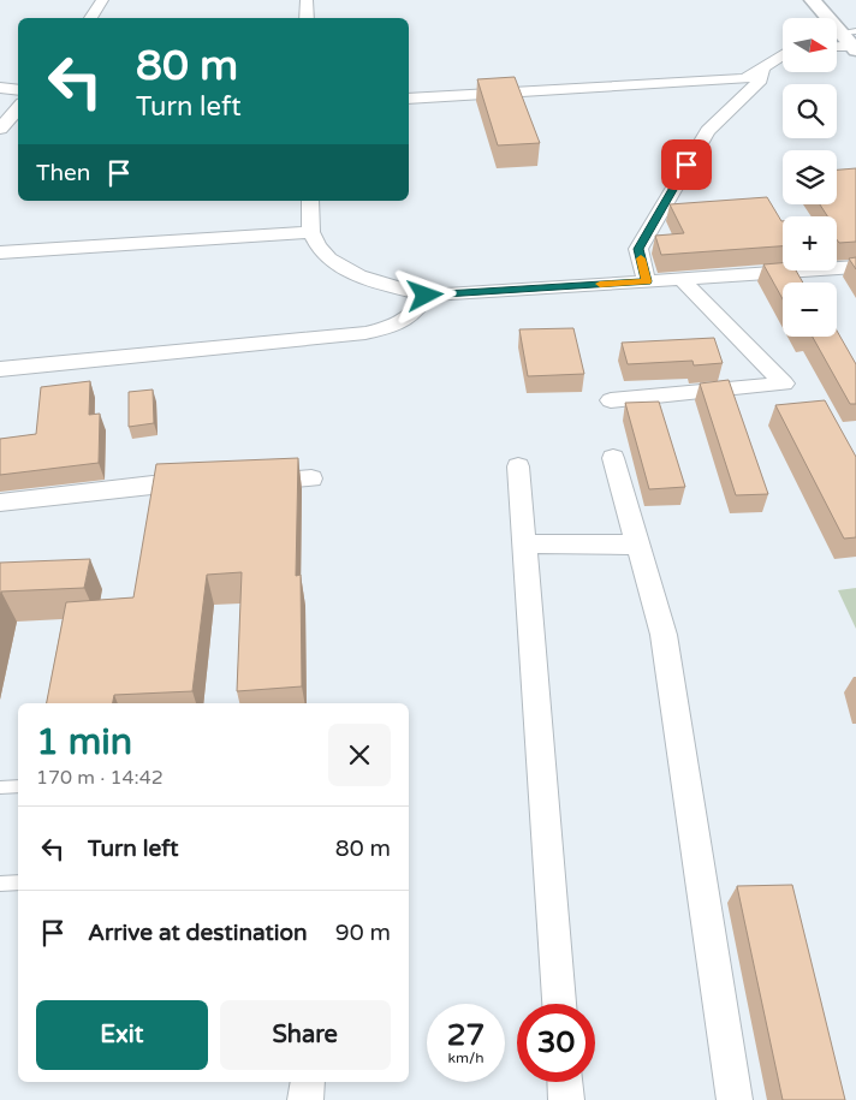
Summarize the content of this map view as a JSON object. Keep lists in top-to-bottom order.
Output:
{
  "north": "right",
  "page": {
    "map_buttons": ["+", "−"],
    "turn": ["80 m", "Turn left"],
    "then": "Then",
    "heading": ["1 min", "170 m · 14:42"],
    "list": [
      {
        "name": "Turn left",
        "value": "80 m"
      },
      {
        "name": "Arrive at destination",
        "value": "90 m"
      }
    ],
    "buttons": ["Exit", "Share"],
    "speed": "27 km/h",
    "limit": "30"
  }
}
